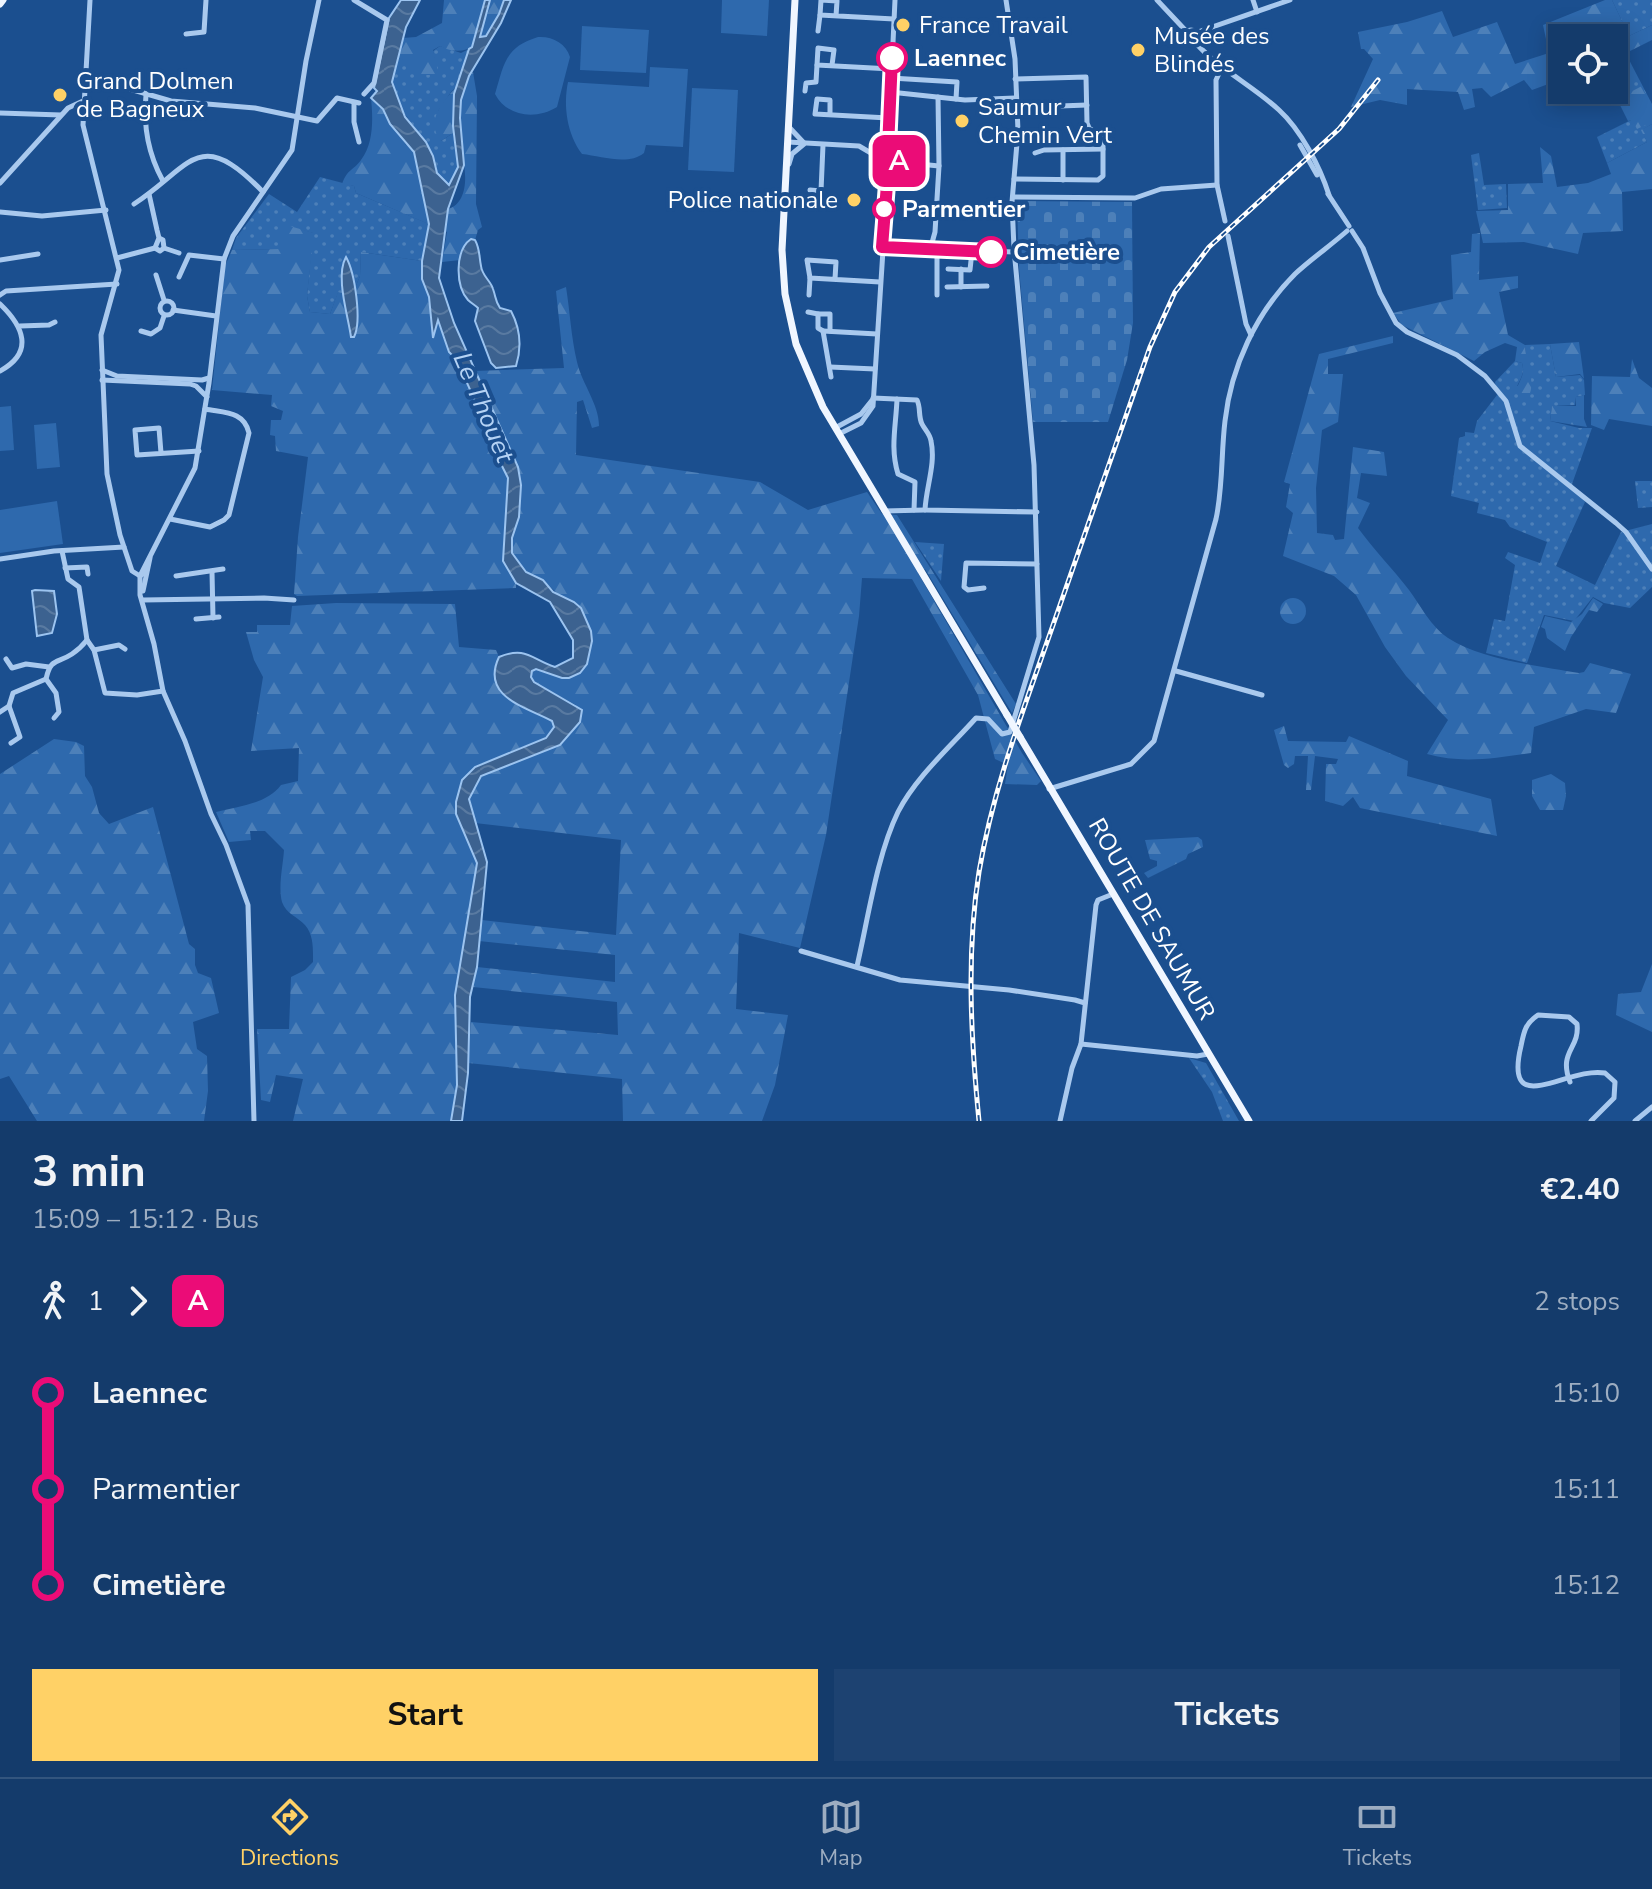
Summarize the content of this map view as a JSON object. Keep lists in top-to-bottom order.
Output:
{
  "streets": {
    "main road": ["ROUTE DE SAUMUR"]
  },
  "water": ["Le Thouet"],
  "places": [
    "France Travail",
    "Musée des Blindés",
    "Laennec",
    "Grand Dolmen de Bagneux",
    "Saumur Chemin Vert",
    "Police nationale",
    "Parmentier",
    "Cimetière"
  ],
  "lines": ["bus line A"],
  "page": {
    "on_map": "A",
    "heading": ["3 min", "15:09 – 15:12 · Bus", "€2.40"],
    "legs": ["1", "A", "2 stops"],
    "list": [
      {
        "name": "Laennec",
        "value": "15:10"
      },
      {
        "name": "Parmentier",
        "value": "15:11"
      },
      {
        "name": "Cimetière",
        "value": "15:12"
      }
    ],
    "buttons": ["Start", "Tickets"],
    "tabs": ["Directions", "Map", "Tickets"]
  }
}
